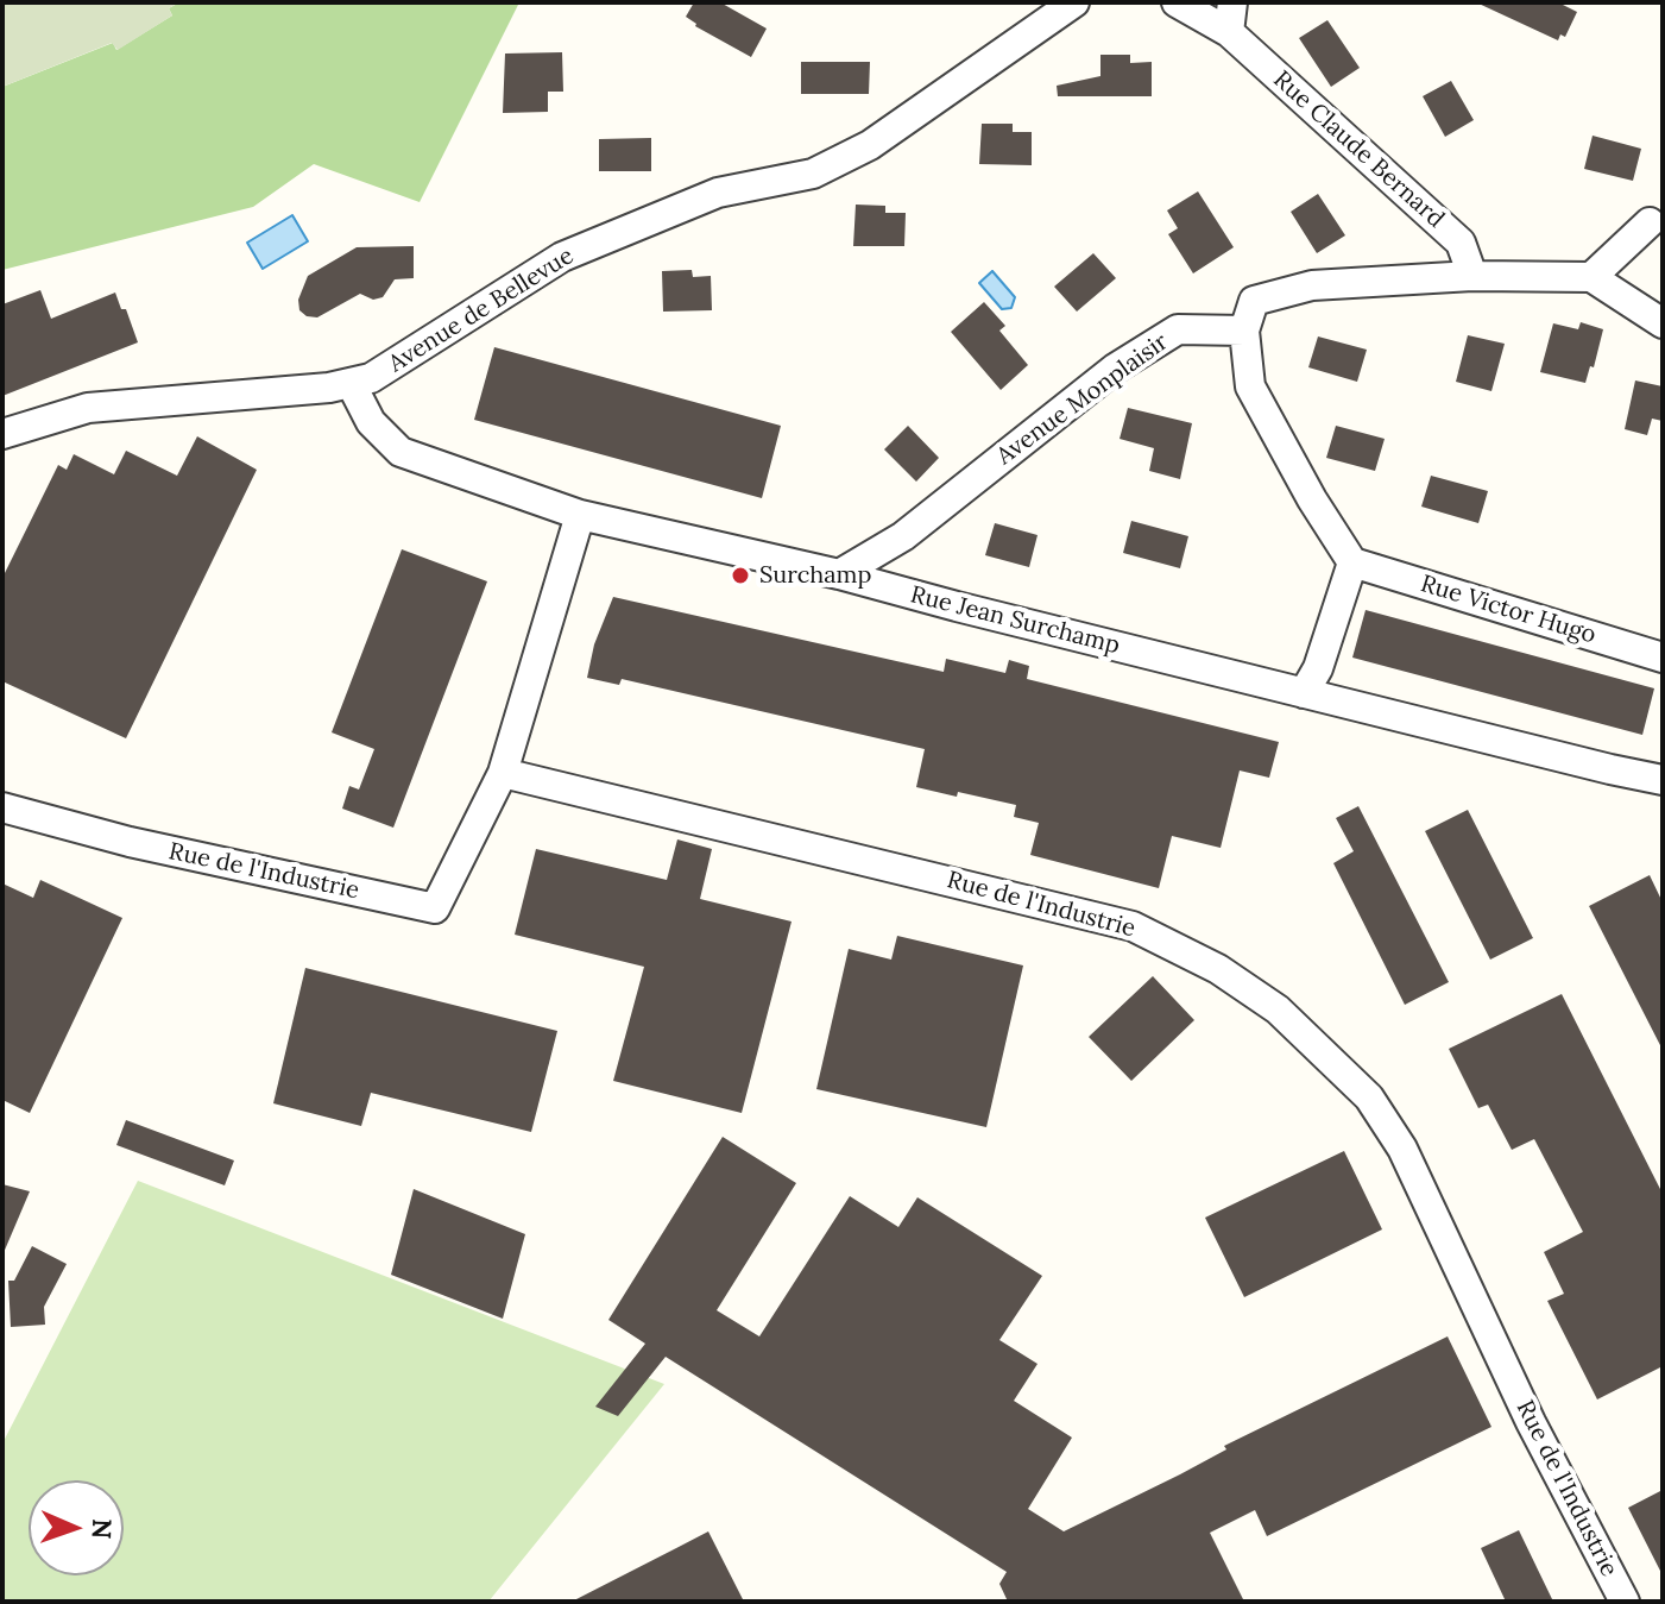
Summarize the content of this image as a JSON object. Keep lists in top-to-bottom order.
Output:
{
  "streets": {
    "street": [
      "Rue Claude Bernard",
      "Avenue de Bellevue",
      "Avenue Monplaisir",
      "Rue Victor Hugo",
      "Rue Jean Surchamp",
      "Rue de l'Industrie"
    ]
  },
  "crossings": [
    ["Avenue de Bellevue", "Rue Jean Surchamp"],
    ["Avenue Monplaisir", "Rue Jean Surchamp"],
    ["Rue Jean Surchamp", "Rue de l'Industrie"]
  ],
  "places": ["Surchamp"],
  "north": "right"
}
